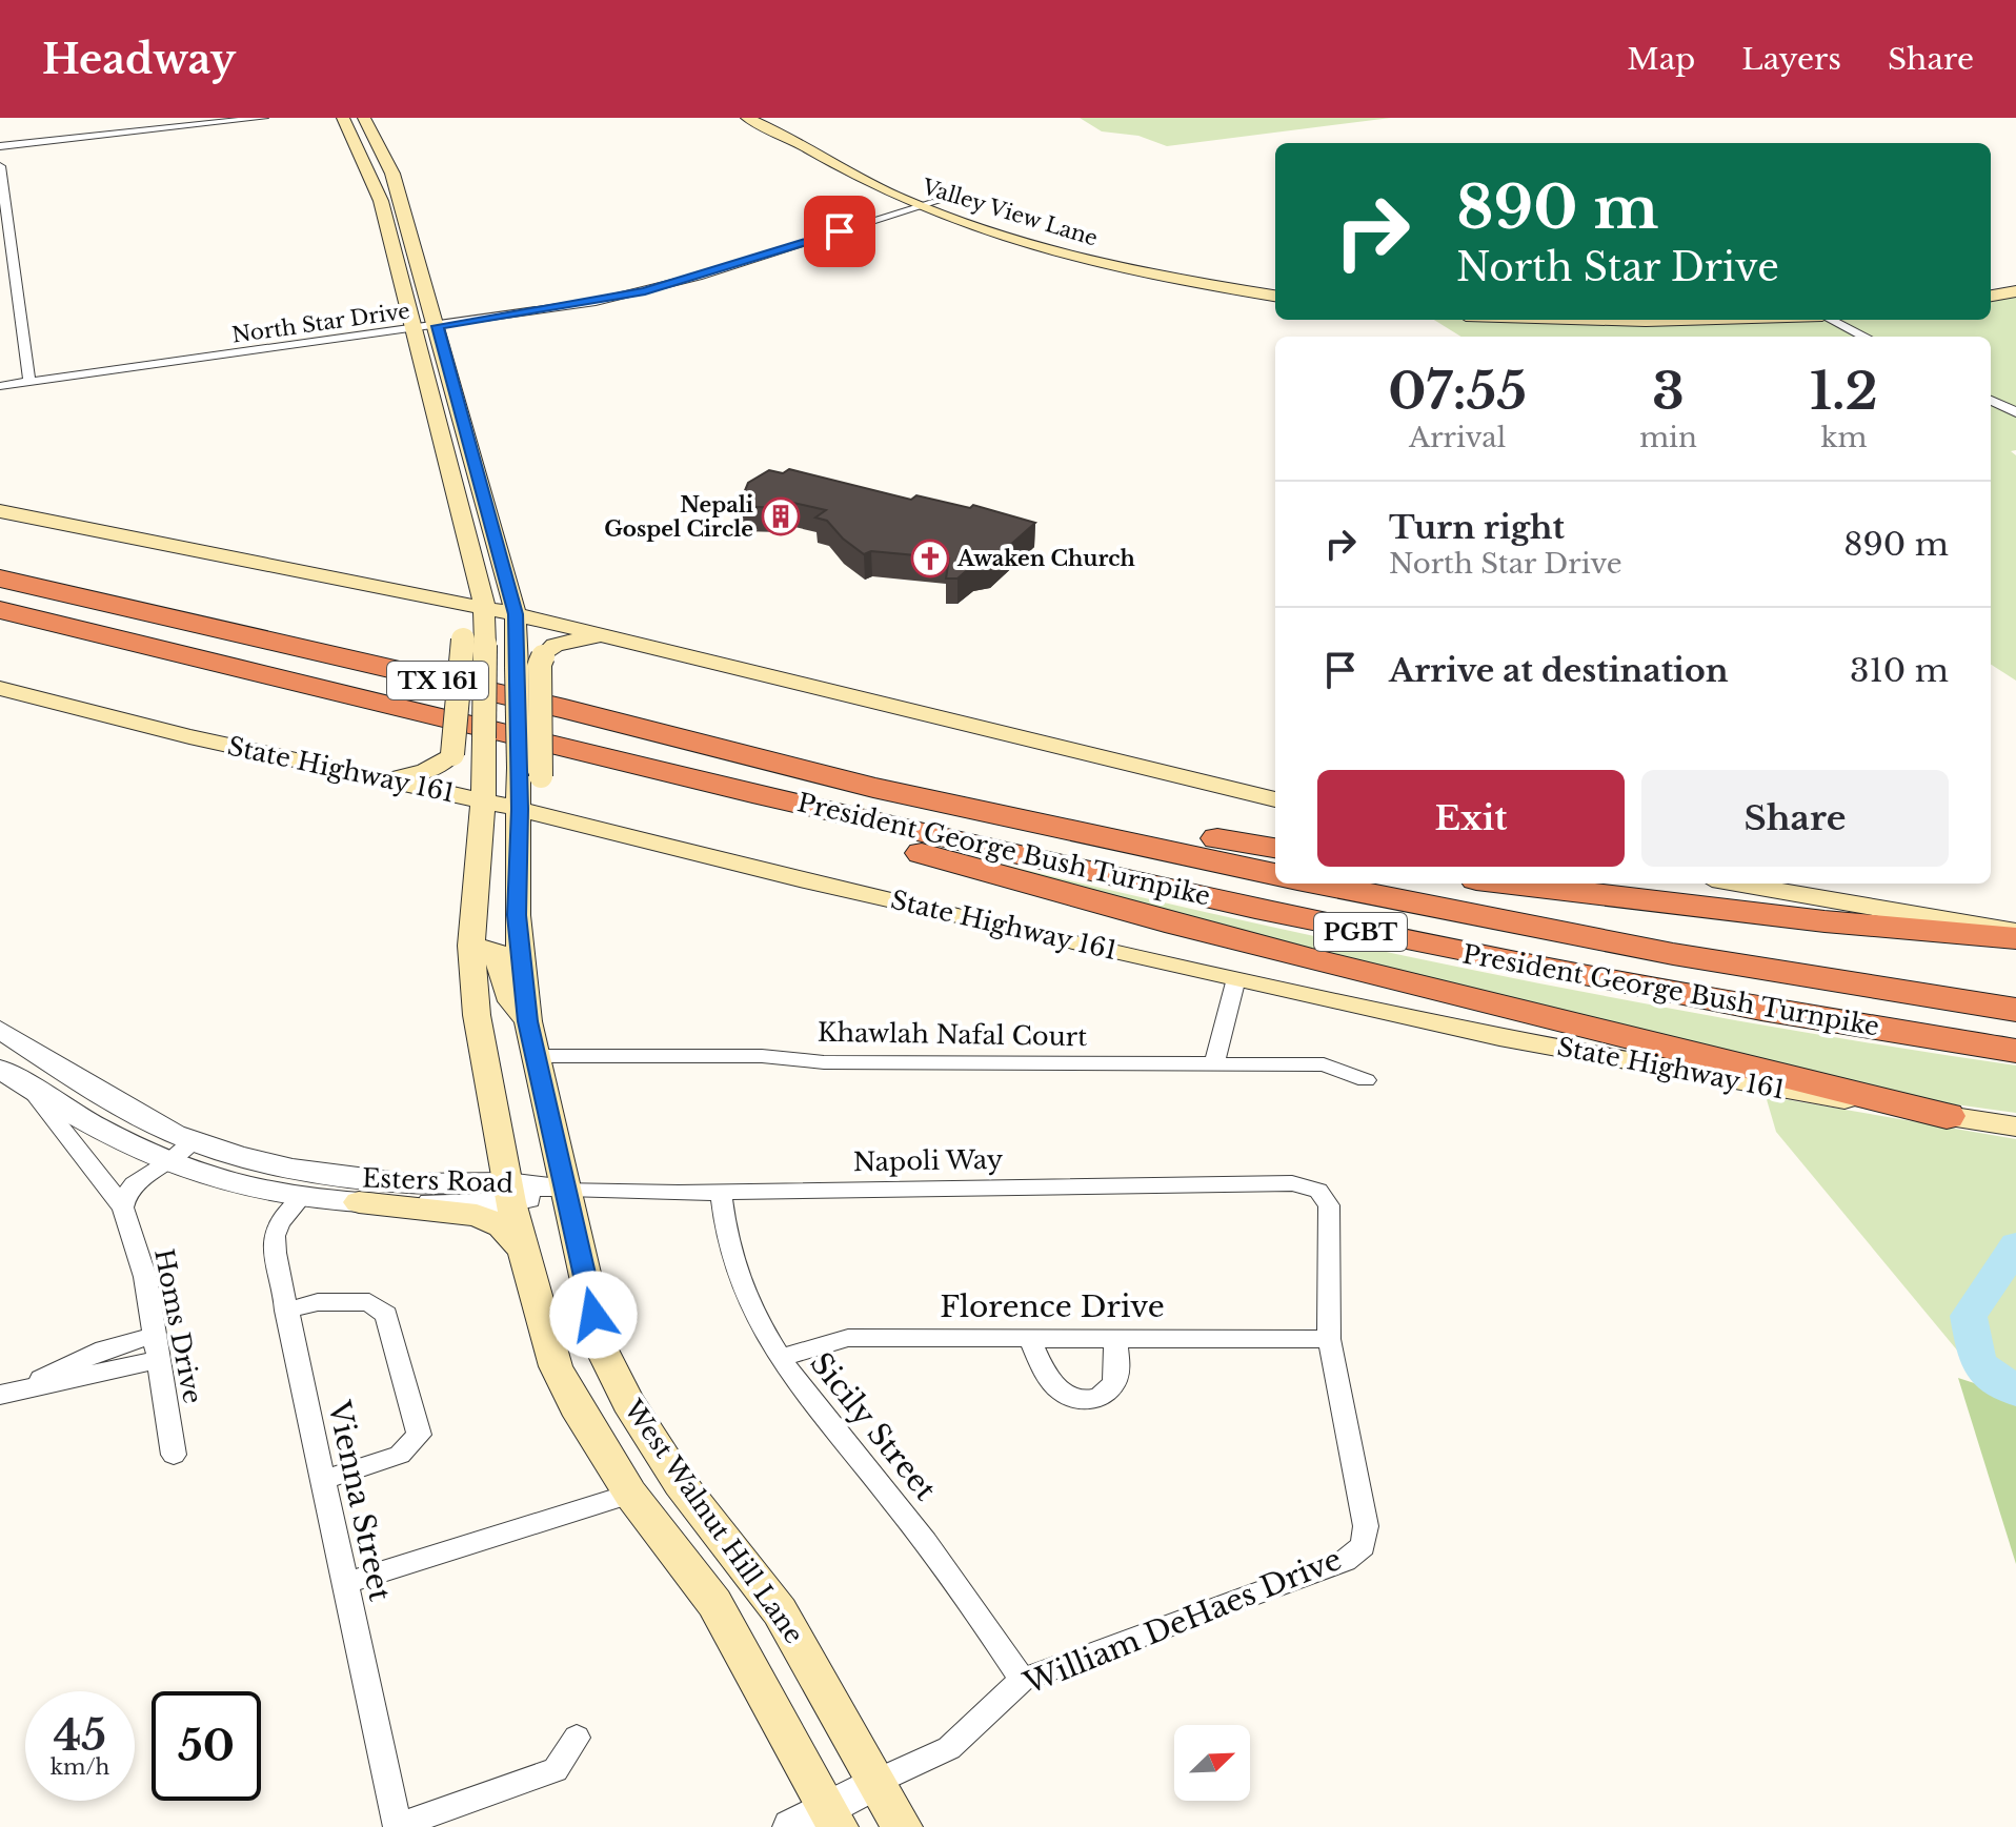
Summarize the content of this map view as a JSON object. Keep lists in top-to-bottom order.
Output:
{
  "streets": {
    "highway": ["TX 161", "President George Bush Turnpike", "PGBT"],
    "main road": ["Valley View Lane", "State Highway 161", "West Walnut Hill Lane"],
    "street": [
      "North Star Drive",
      "Khawlah Nafal Court",
      "Napoli Way",
      "Esters Road",
      "Florence Drive",
      "Homs Drive",
      "Sicily Street",
      "Vienna Street",
      "William DeHaes Drive"
    ]
  },
  "crossings": [
    ["Valley View Lane", "North Star Drive"],
    ["North Star Drive", "West Walnut Hill Lane"],
    ["State Highway 161", "West Walnut Hill Lane"],
    ["Khawlah Nafal Court", "West Walnut Hill Lane"],
    ["Napoli Way", "Esters Road"],
    ["Napoli Way", "Florence Drive"],
    ["Napoli Way", "Sicily Street"],
    ["Napoli Way", "West Walnut Hill Lane"],
    ["Napoli Way", "William DeHaes Drive"],
    ["Esters Road", "Homs Drive"],
    ["Esters Road", "Vienna Street"],
    ["Esters Road", "West Walnut Hill Lane"],
    ["Florence Drive", "Sicily Street"],
    ["Florence Drive", "William DeHaes Drive"],
    ["Sicily Street", "William DeHaes Drive"],
    ["West Walnut Hill Lane", "William DeHaes Drive"]
  ],
  "places": {
    "building": ["Nepali Gospel Circle"],
    "church": ["Awaken Church"]
  },
  "north": "top right",
  "page": {
    "header": "Headway",
    "nav": ["Map", "Layers", "Share"],
    "turn": ["890 m", "North Star Drive"],
    "eta": [
      "07:55",
      "Arrival",
      "3",
      "min",
      "1.2",
      "km"
    ],
    "list": [
      {
        "name": "Turn right",
        "note": "North Star Drive",
        "value": "890 m"
      },
      {
        "name": "Arrive at destination",
        "value": "310 m"
      }
    ],
    "buttons": ["Exit", "Share"],
    "speed": "45 km/h",
    "limit": "50"
  }
}
